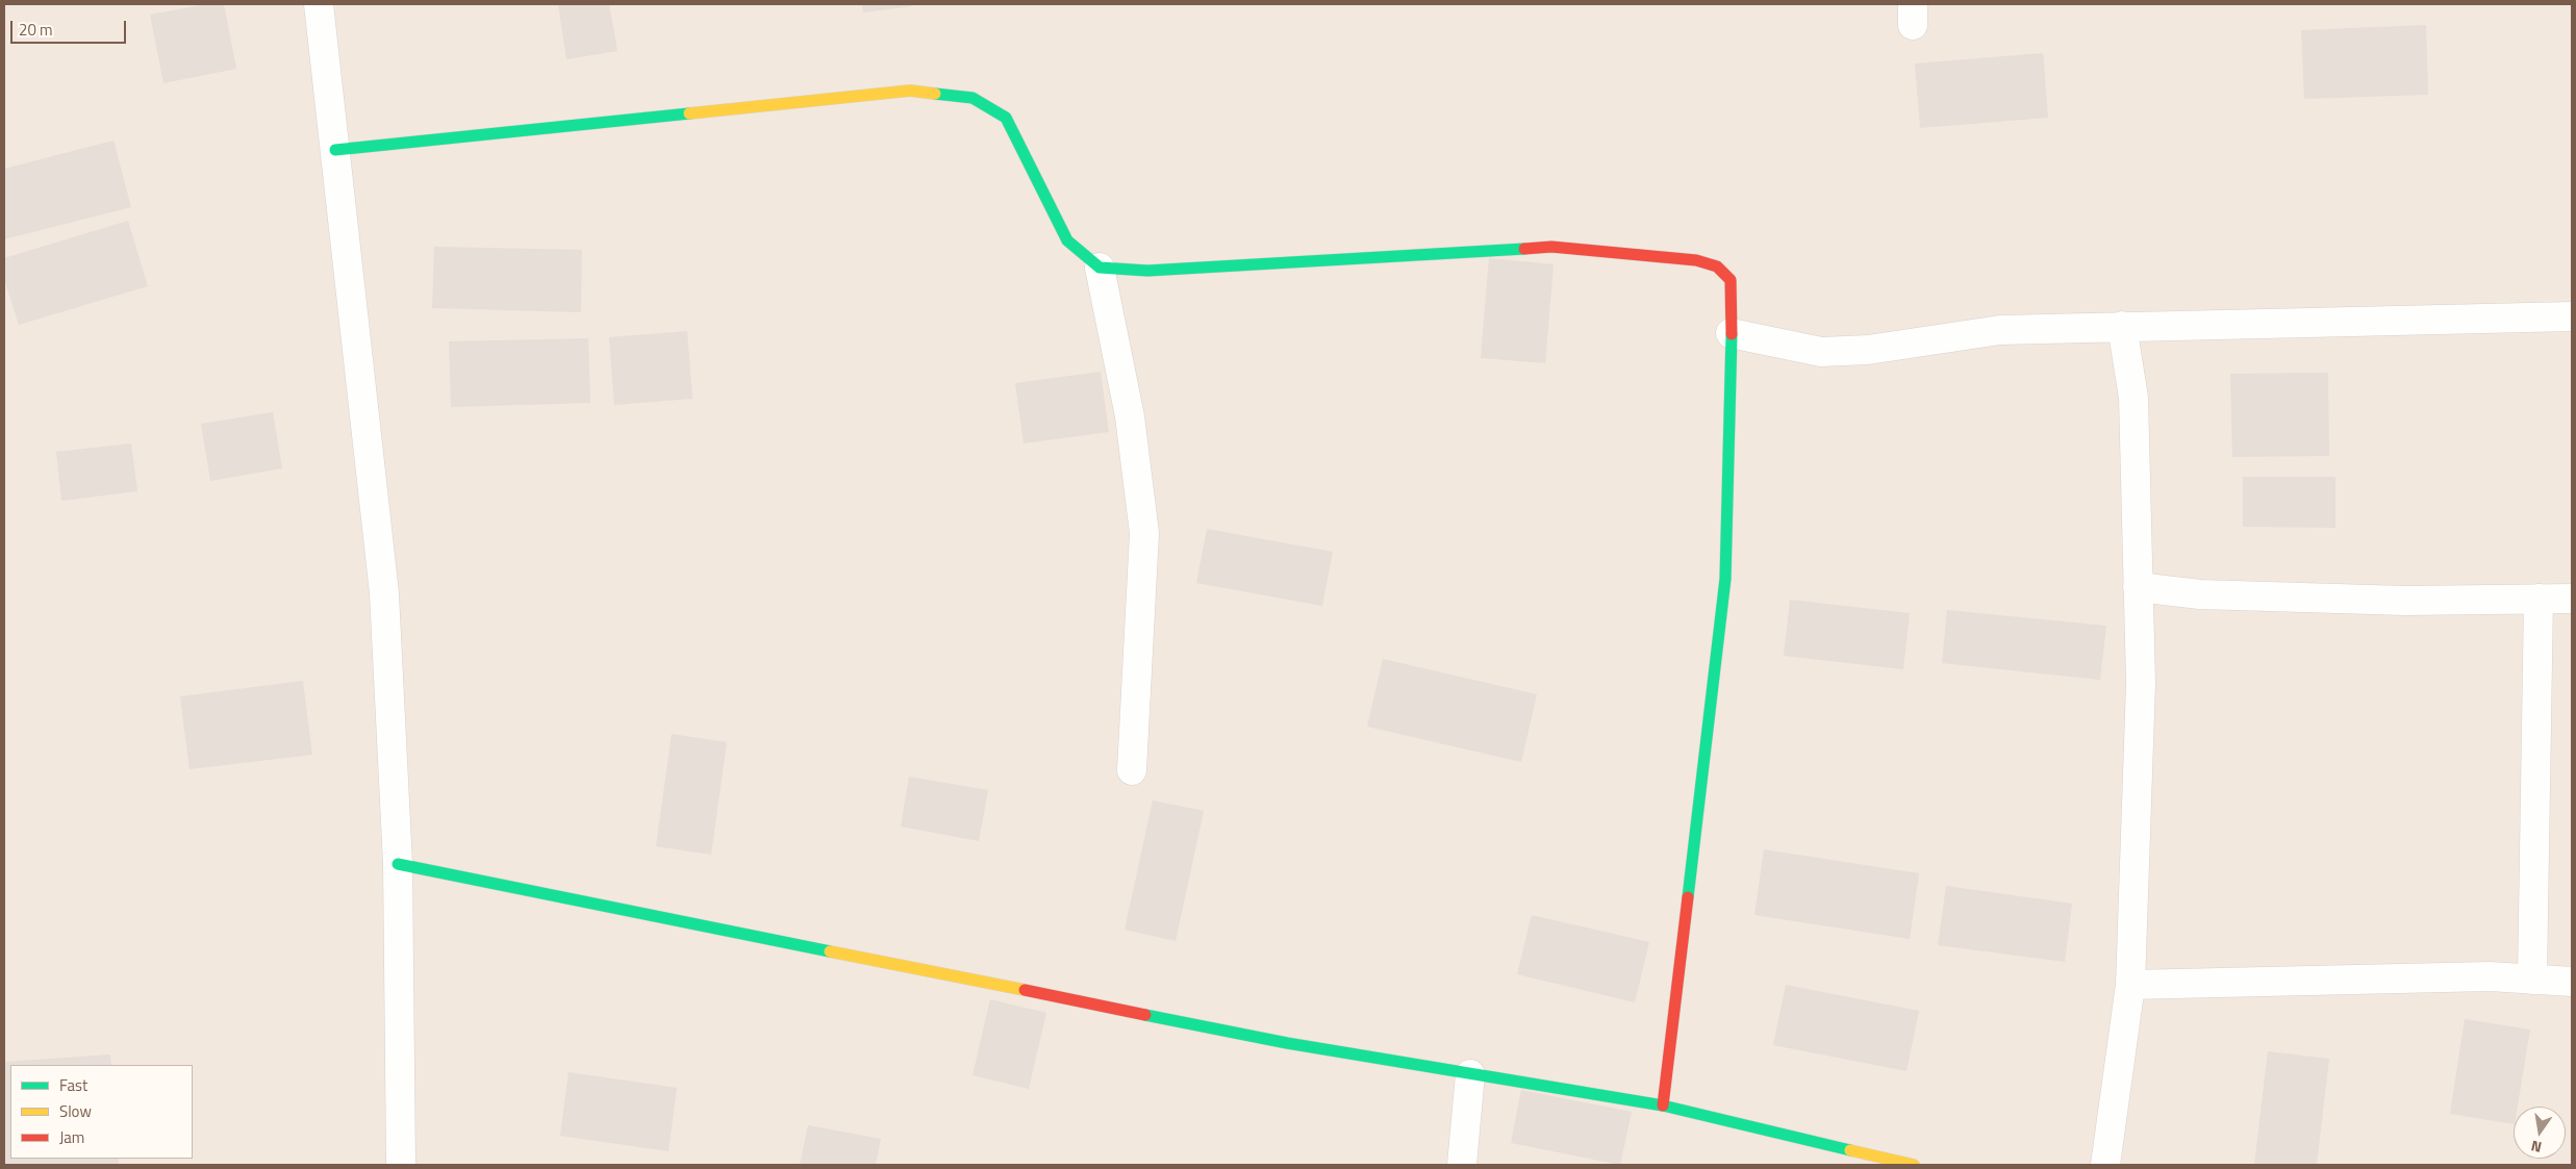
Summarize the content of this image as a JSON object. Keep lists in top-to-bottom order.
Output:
{
  "legend": ["Fast", "Slow", "Jam"],
  "scale_bar": "20 m",
  "north": "bottom"
}
